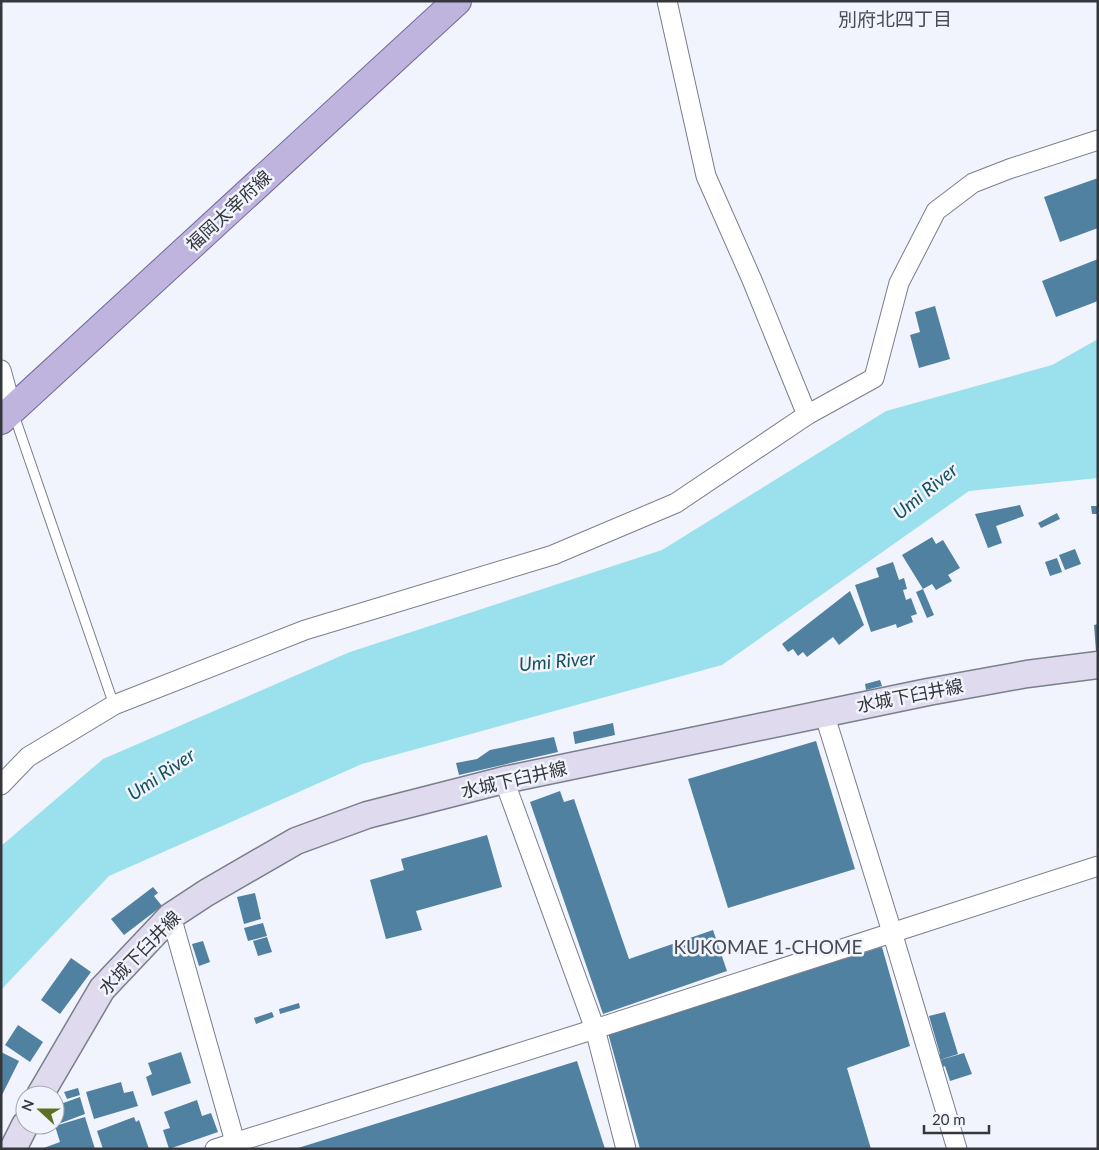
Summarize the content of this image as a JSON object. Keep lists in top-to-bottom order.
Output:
{
  "streets": {
    "main road": ["福岡太宰府線", "水城下臼井線"]
  },
  "districts": ["別府北四丁目", "KUKOMAE 1-CHOME"],
  "water": ["Umi River"],
  "scale_bar": "20 m",
  "north": "left"
}
